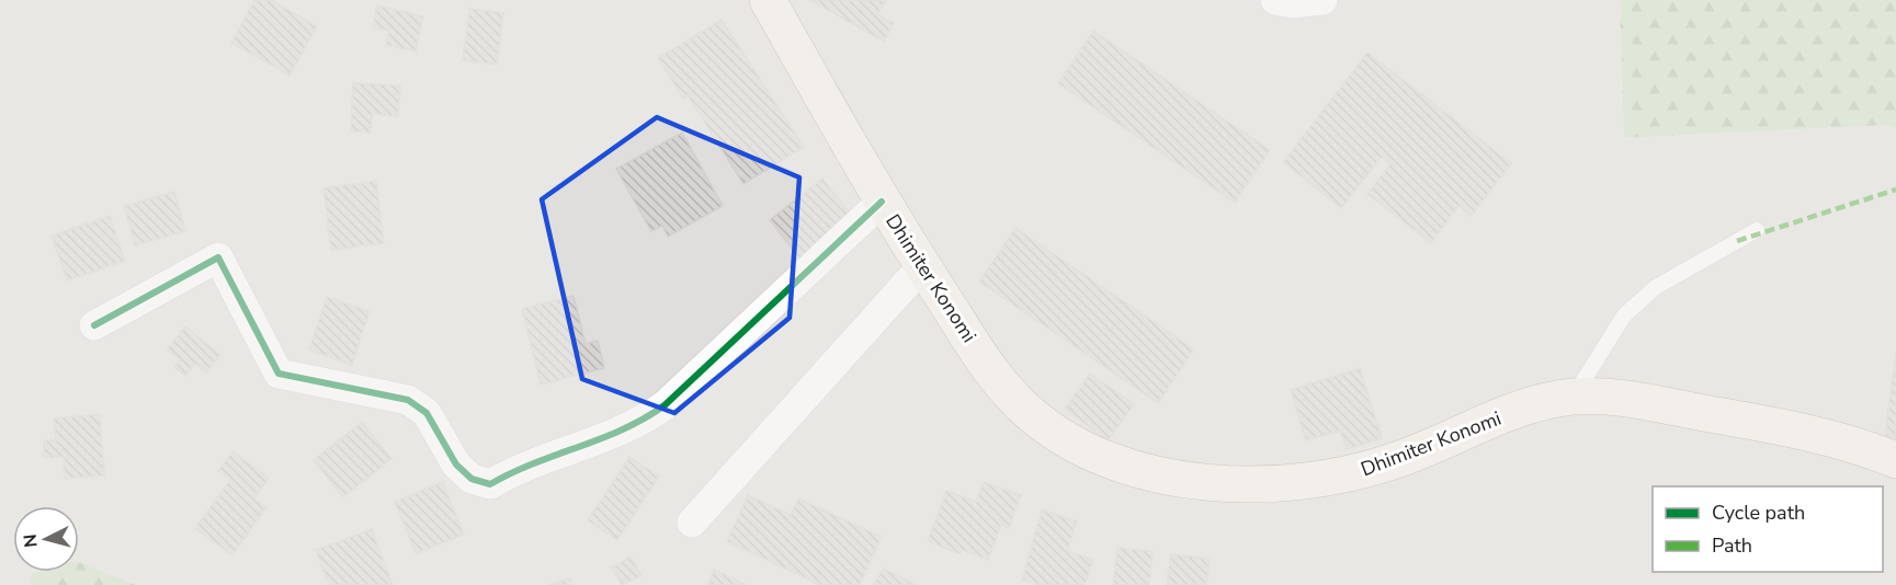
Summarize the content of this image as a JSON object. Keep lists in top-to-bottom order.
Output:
{
  "streets": {
    "main road": ["Dhimiter Konomi"]
  },
  "legend": ["Cycle path", "Path"],
  "north": "left"
}
